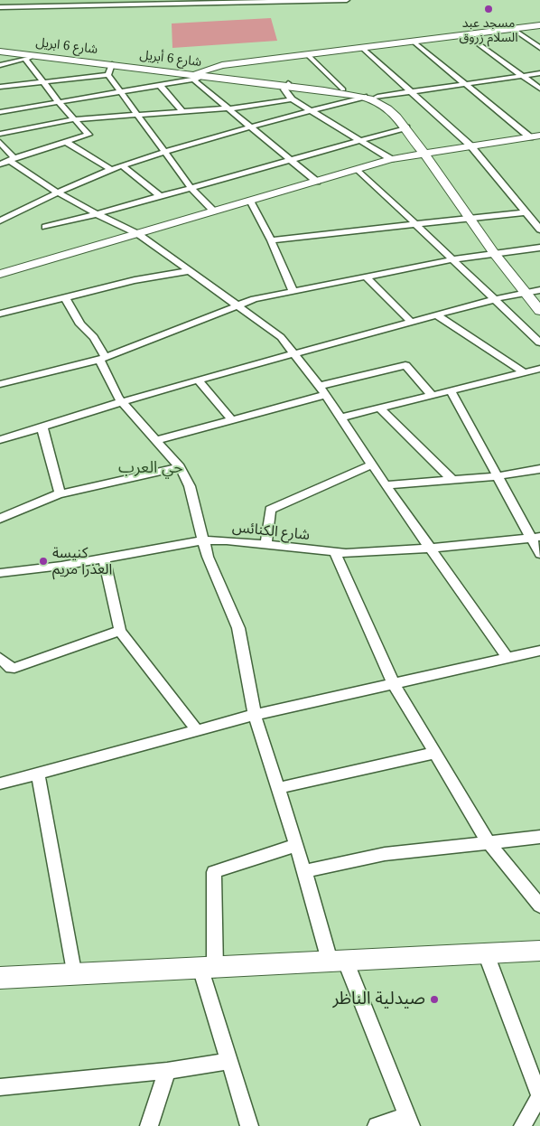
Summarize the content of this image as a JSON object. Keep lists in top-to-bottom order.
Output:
{
  "streets": {
    "street": ["شارع 6 ابريل", "شارع 6 أبريل", "شارع الكنائس"]
  },
  "crossings": [
    ["شارع 6 ابريل", "شارع 6 أبريل"]
  ],
  "districts": ["حي العرب"],
  "places": ["مسجد عبد السلام زروق", "كنيسة العذرا مريم", "صيدلية الناظر"]
}
